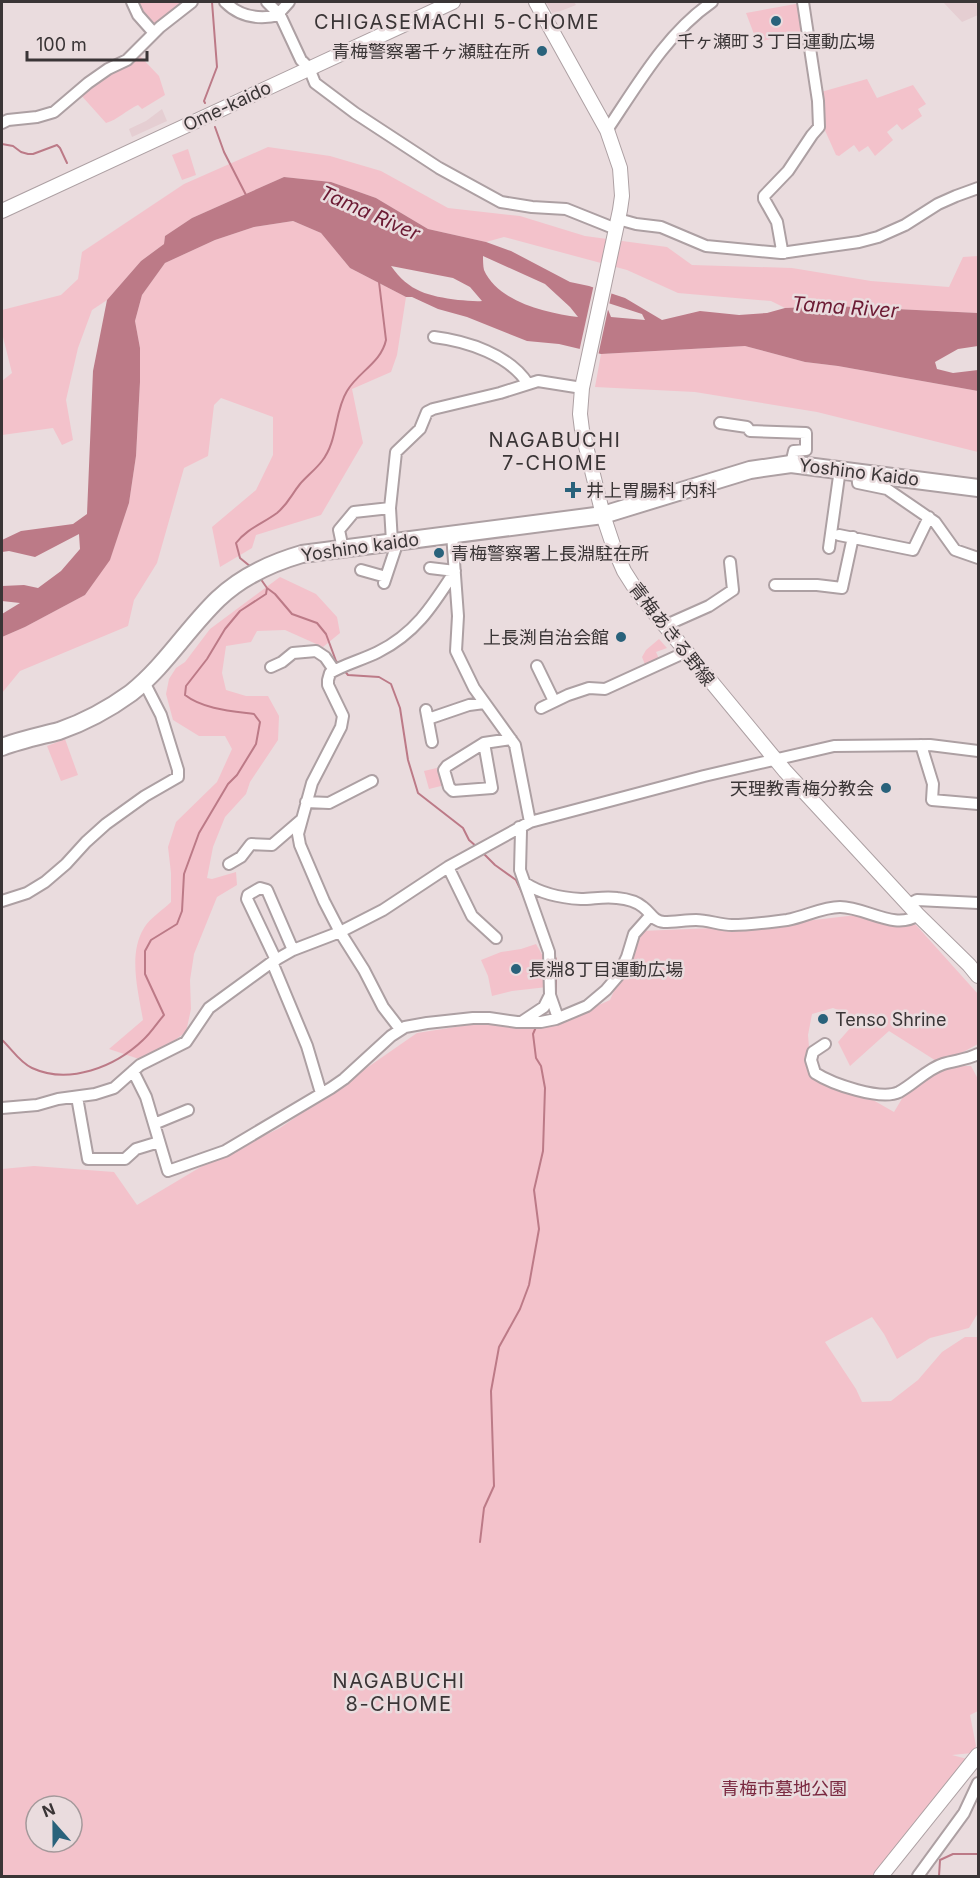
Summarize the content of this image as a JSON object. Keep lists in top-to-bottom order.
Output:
{
  "streets": {
    "highway": ["Yoshino Kaido", "Yoshino kaido"],
    "main road": ["Ome-kaido", "青梅あきる野線"]
  },
  "crossings": [
    ["Yoshino Kaido", "Yoshino kaido"],
    ["Yoshino Kaido", "青梅あきる野線"],
    ["Yoshino kaido", "青梅あきる野線"]
  ],
  "districts": ["CHIGASEMACHI 5-CHOME", "NAGABUCHI 7-CHOME", "NAGABUCHI 8-CHOME"],
  "water": ["Tama River"],
  "parks": ["青梅市墓地公園"],
  "places": {
    "other": [
      "千ヶ瀬町３丁目運動広場",
      "青梅警察署千ヶ瀬駐在所",
      "青梅警察署上長淵駐在所",
      "上長渕自治会館",
      "天理教青梅分教会",
      "長淵8丁目運動広場",
      "Tenso Shrine"
    ],
    "health": ["井上胃腸科 内科"]
  },
  "scale_bar": "100 m",
  "north": "top"
}
